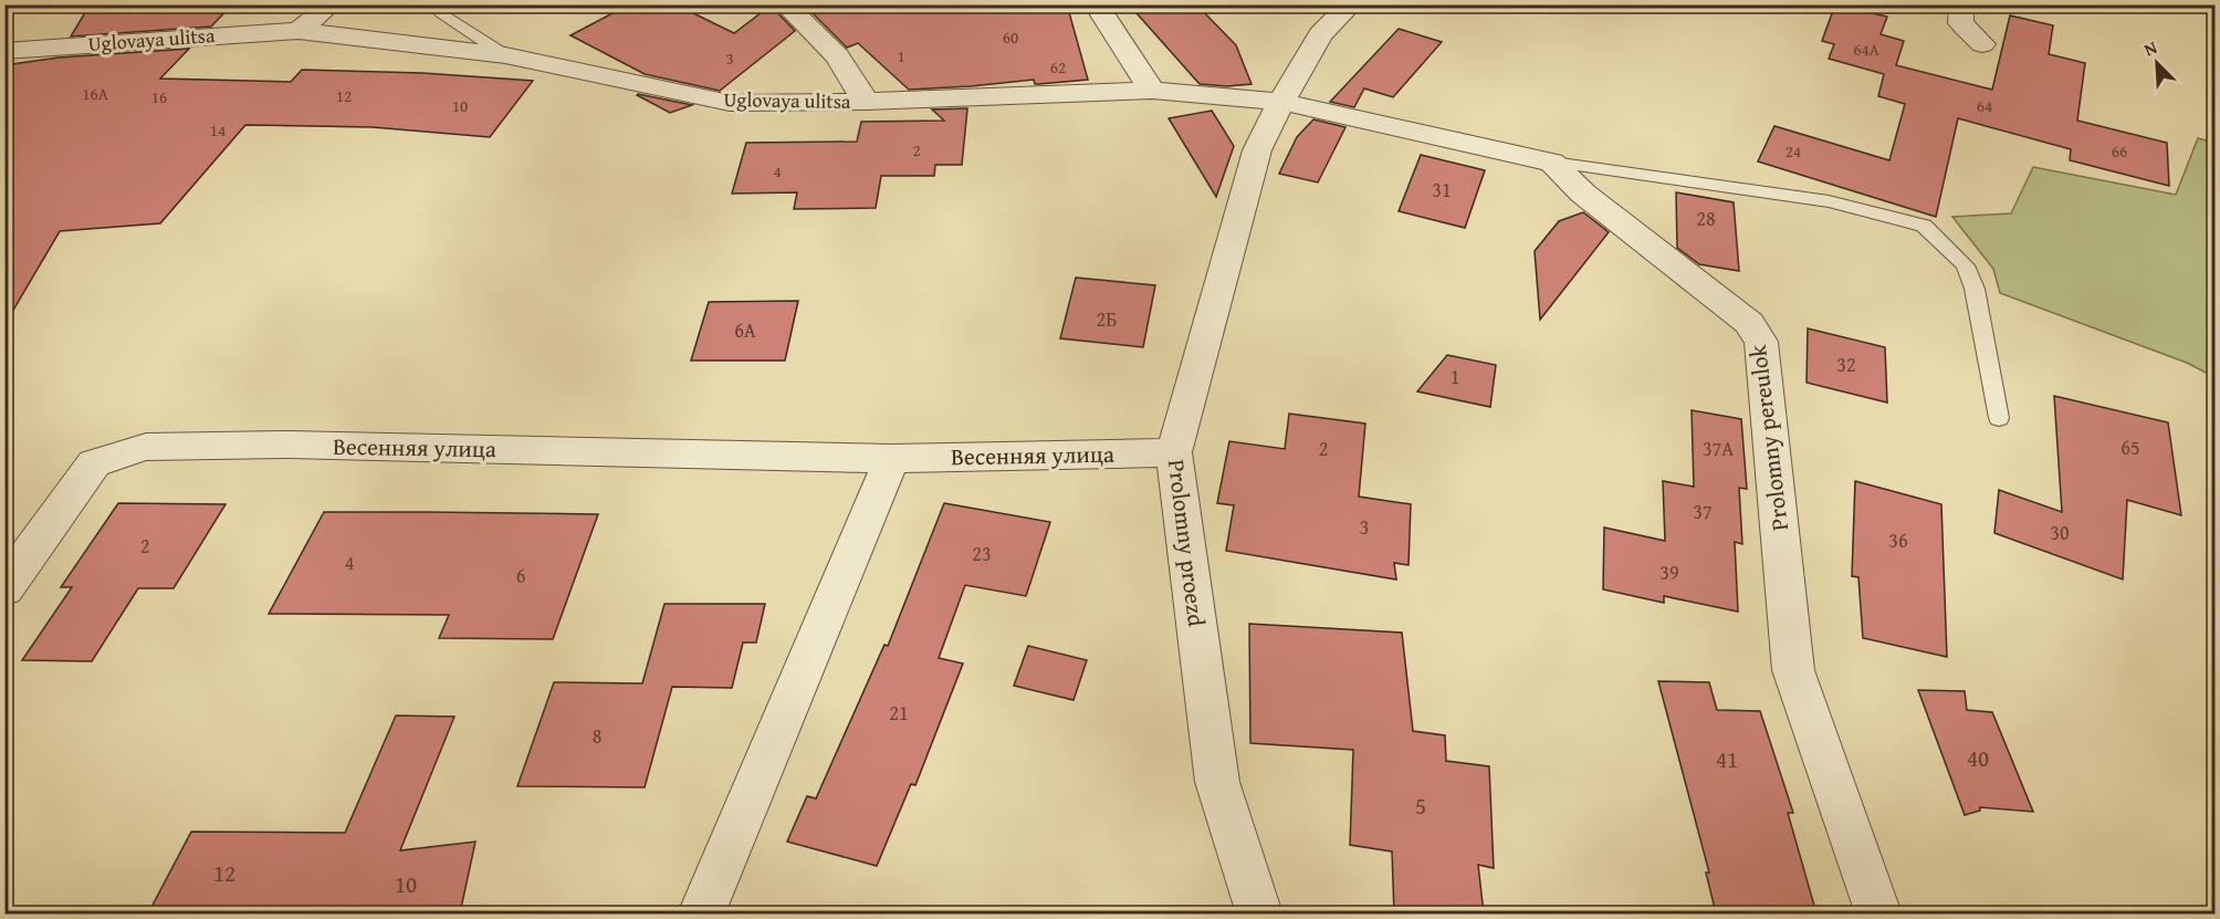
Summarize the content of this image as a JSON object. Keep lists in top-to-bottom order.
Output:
{
  "streets": {
    "street": [
      "Uglovaya ulitsa",
      "Prolomny pereulok",
      "Весенняя улица",
      "Prolomny proezd"
    ]
  },
  "crossings": [
    ["Uglovaya ulitsa", "Prolomny proezd"],
    ["Весенняя улица", "Prolomny proezd"]
  ],
  "house_numbers": [
    "60",
    "64А",
    "1",
    "3",
    "62",
    "16А",
    "12",
    "16",
    "10",
    "64",
    "14",
    "2",
    "24",
    "66",
    "4",
    "31",
    "28",
    "2Б",
    "6А",
    "32",
    "1",
    "65",
    "2",
    "37А",
    "37",
    "3",
    "30",
    "36",
    "2",
    "23",
    "4",
    "39",
    "6",
    "21",
    "8",
    "40",
    "41",
    "5",
    "12",
    "10"
  ],
  "north": "top left"
}
